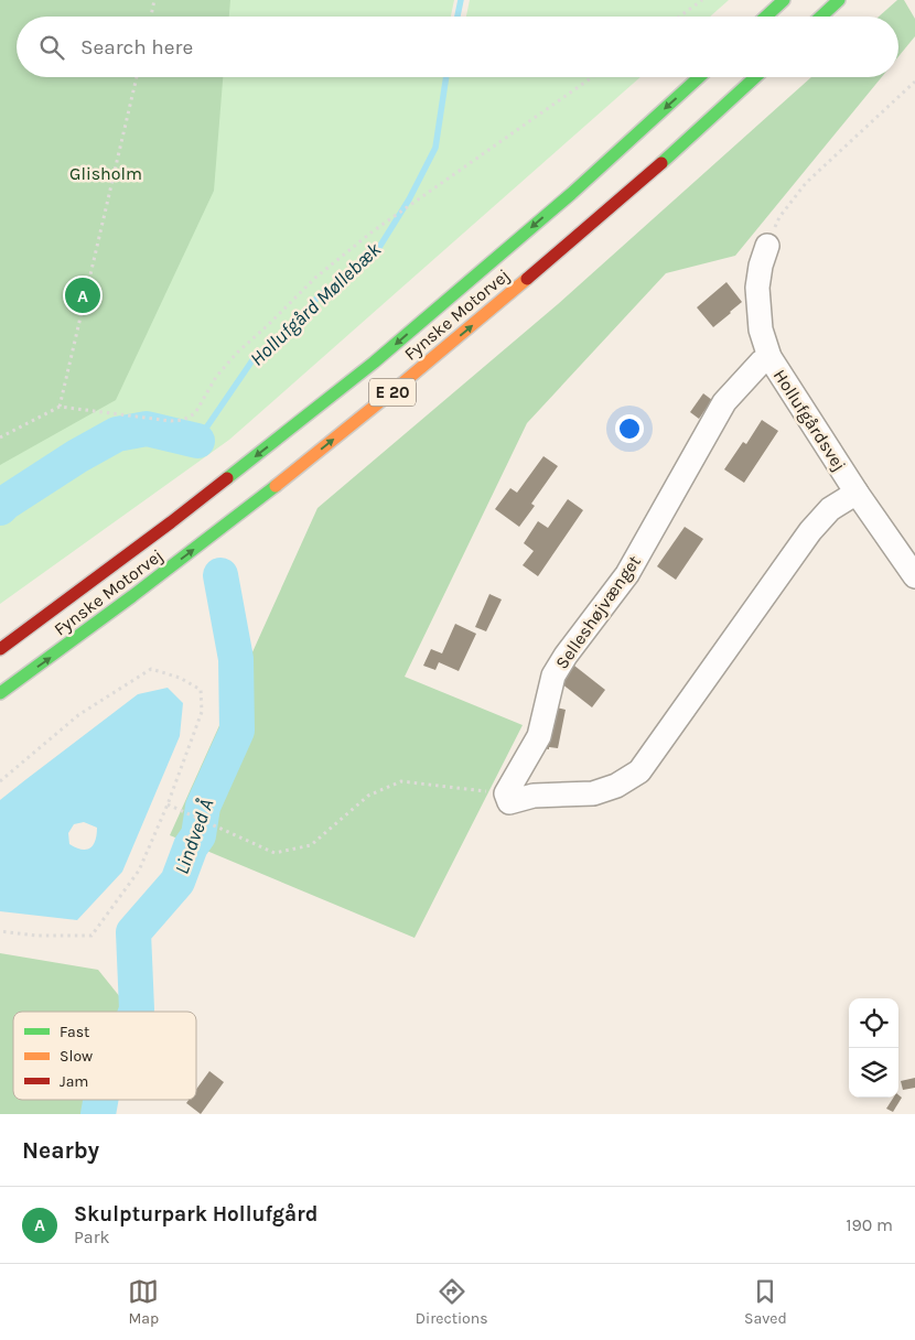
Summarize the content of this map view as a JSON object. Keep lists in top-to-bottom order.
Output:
{
  "streets": {
    "highway": ["Fynske Motorvej", "E 20"],
    "street": ["Hollufgårdsvej", "Selleshøjvænget"]
  },
  "crossings": [
    ["Hollufgårdsvej", "Selleshøjvænget"]
  ],
  "water": ["Hollufgård Møllebæk", "Lindved Å"],
  "parks": ["Glisholm"],
  "legend": ["Fast", "Slow", "Jam"],
  "page": {
    "search": "Search here",
    "pins": "A",
    "heading": "Nearby",
    "list": [
      {
        "mark": "A",
        "name": "Skulpturpark Hollufgård",
        "note": "Park",
        "value": "190 m"
      }
    ],
    "nav": ["Map", "Directions", "Saved"]
  }
}
